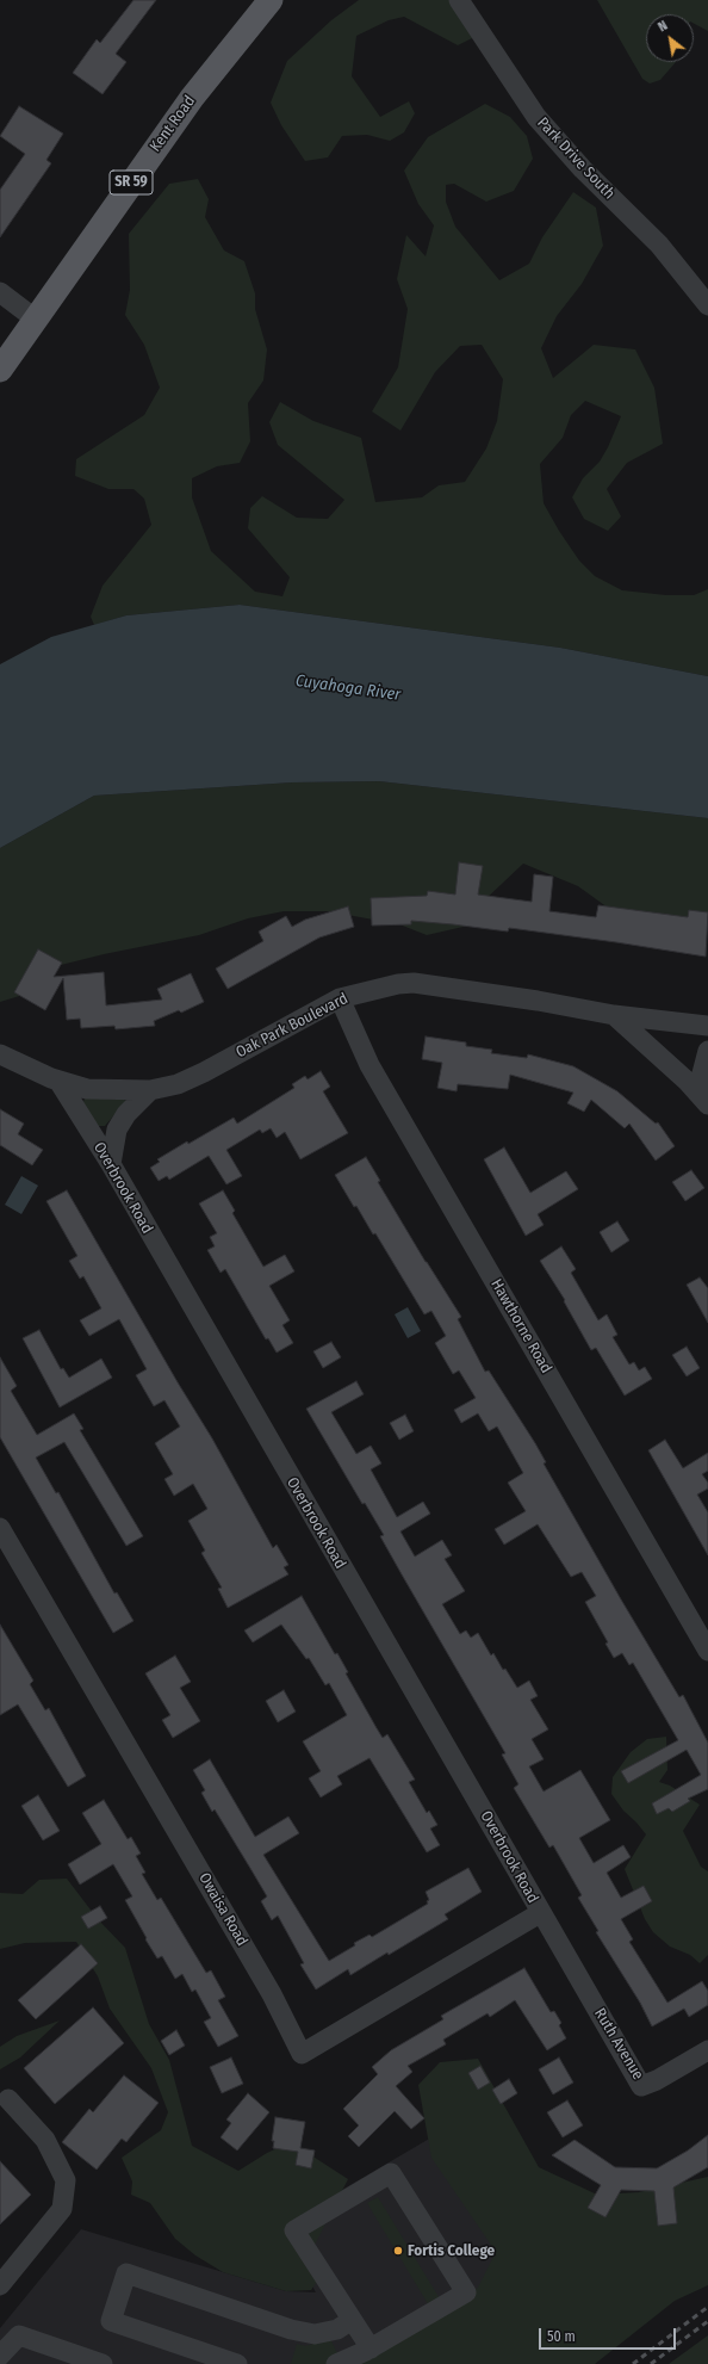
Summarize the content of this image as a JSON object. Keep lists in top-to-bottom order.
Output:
{
  "streets": {
    "main road": ["Kent Road", "SR 59"],
    "street": [
      "Park Drive South",
      "Oak Park Boulevard",
      "Overbrook Road",
      "Hawthorne Road",
      "Owaisa Road",
      "Ruth Avenue"
    ]
  },
  "crossings": [
    ["Oak Park Boulevard", "Overbrook Road"],
    ["Oak Park Boulevard", "Hawthorne Road"],
    ["Overbrook Road", "Owaisa Road"],
    ["Overbrook Road", "Ruth Avenue"]
  ],
  "water": ["Cuyahoga River"],
  "places": ["Fortis College"],
  "scale_bar": "50 m",
  "north": "top left"
}
